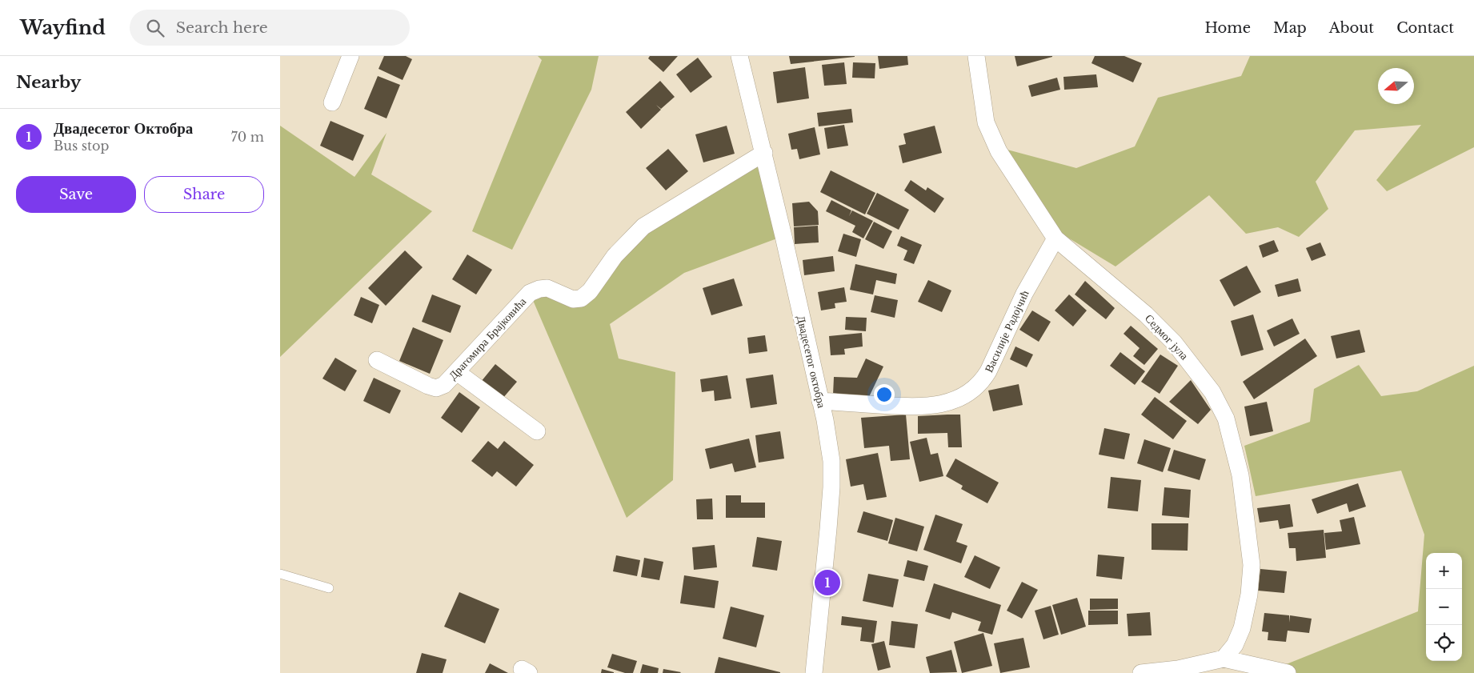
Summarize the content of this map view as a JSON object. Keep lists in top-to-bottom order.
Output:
{
  "streets": {
    "street": [
      "Василије Радојчић",
      "Седмог јула",
      "Драгомира Брајковића",
      "Двадесетог октобра"
    ]
  },
  "crossings": [
    ["Василије Радојчић", "Седмог јула"],
    ["Василије Радојчић", "Двадесетог октобра"],
    ["Драгомира Брајковића", "Двадесетог октобра"]
  ],
  "north": "left",
  "page": {
    "header": "Wayfind",
    "search": "Search here",
    "nav": [
      "Home",
      "Map",
      "About",
      "Contact"
    ],
    "heading": "Nearby",
    "list": [
      {
        "mark": "1",
        "name": "Двадесетог Октобра",
        "note": "Bus stop",
        "value": "70 m"
      }
    ],
    "buttons": ["Save", "Share"],
    "map_buttons": ["+", "−"],
    "pins": "1"
  }
}
